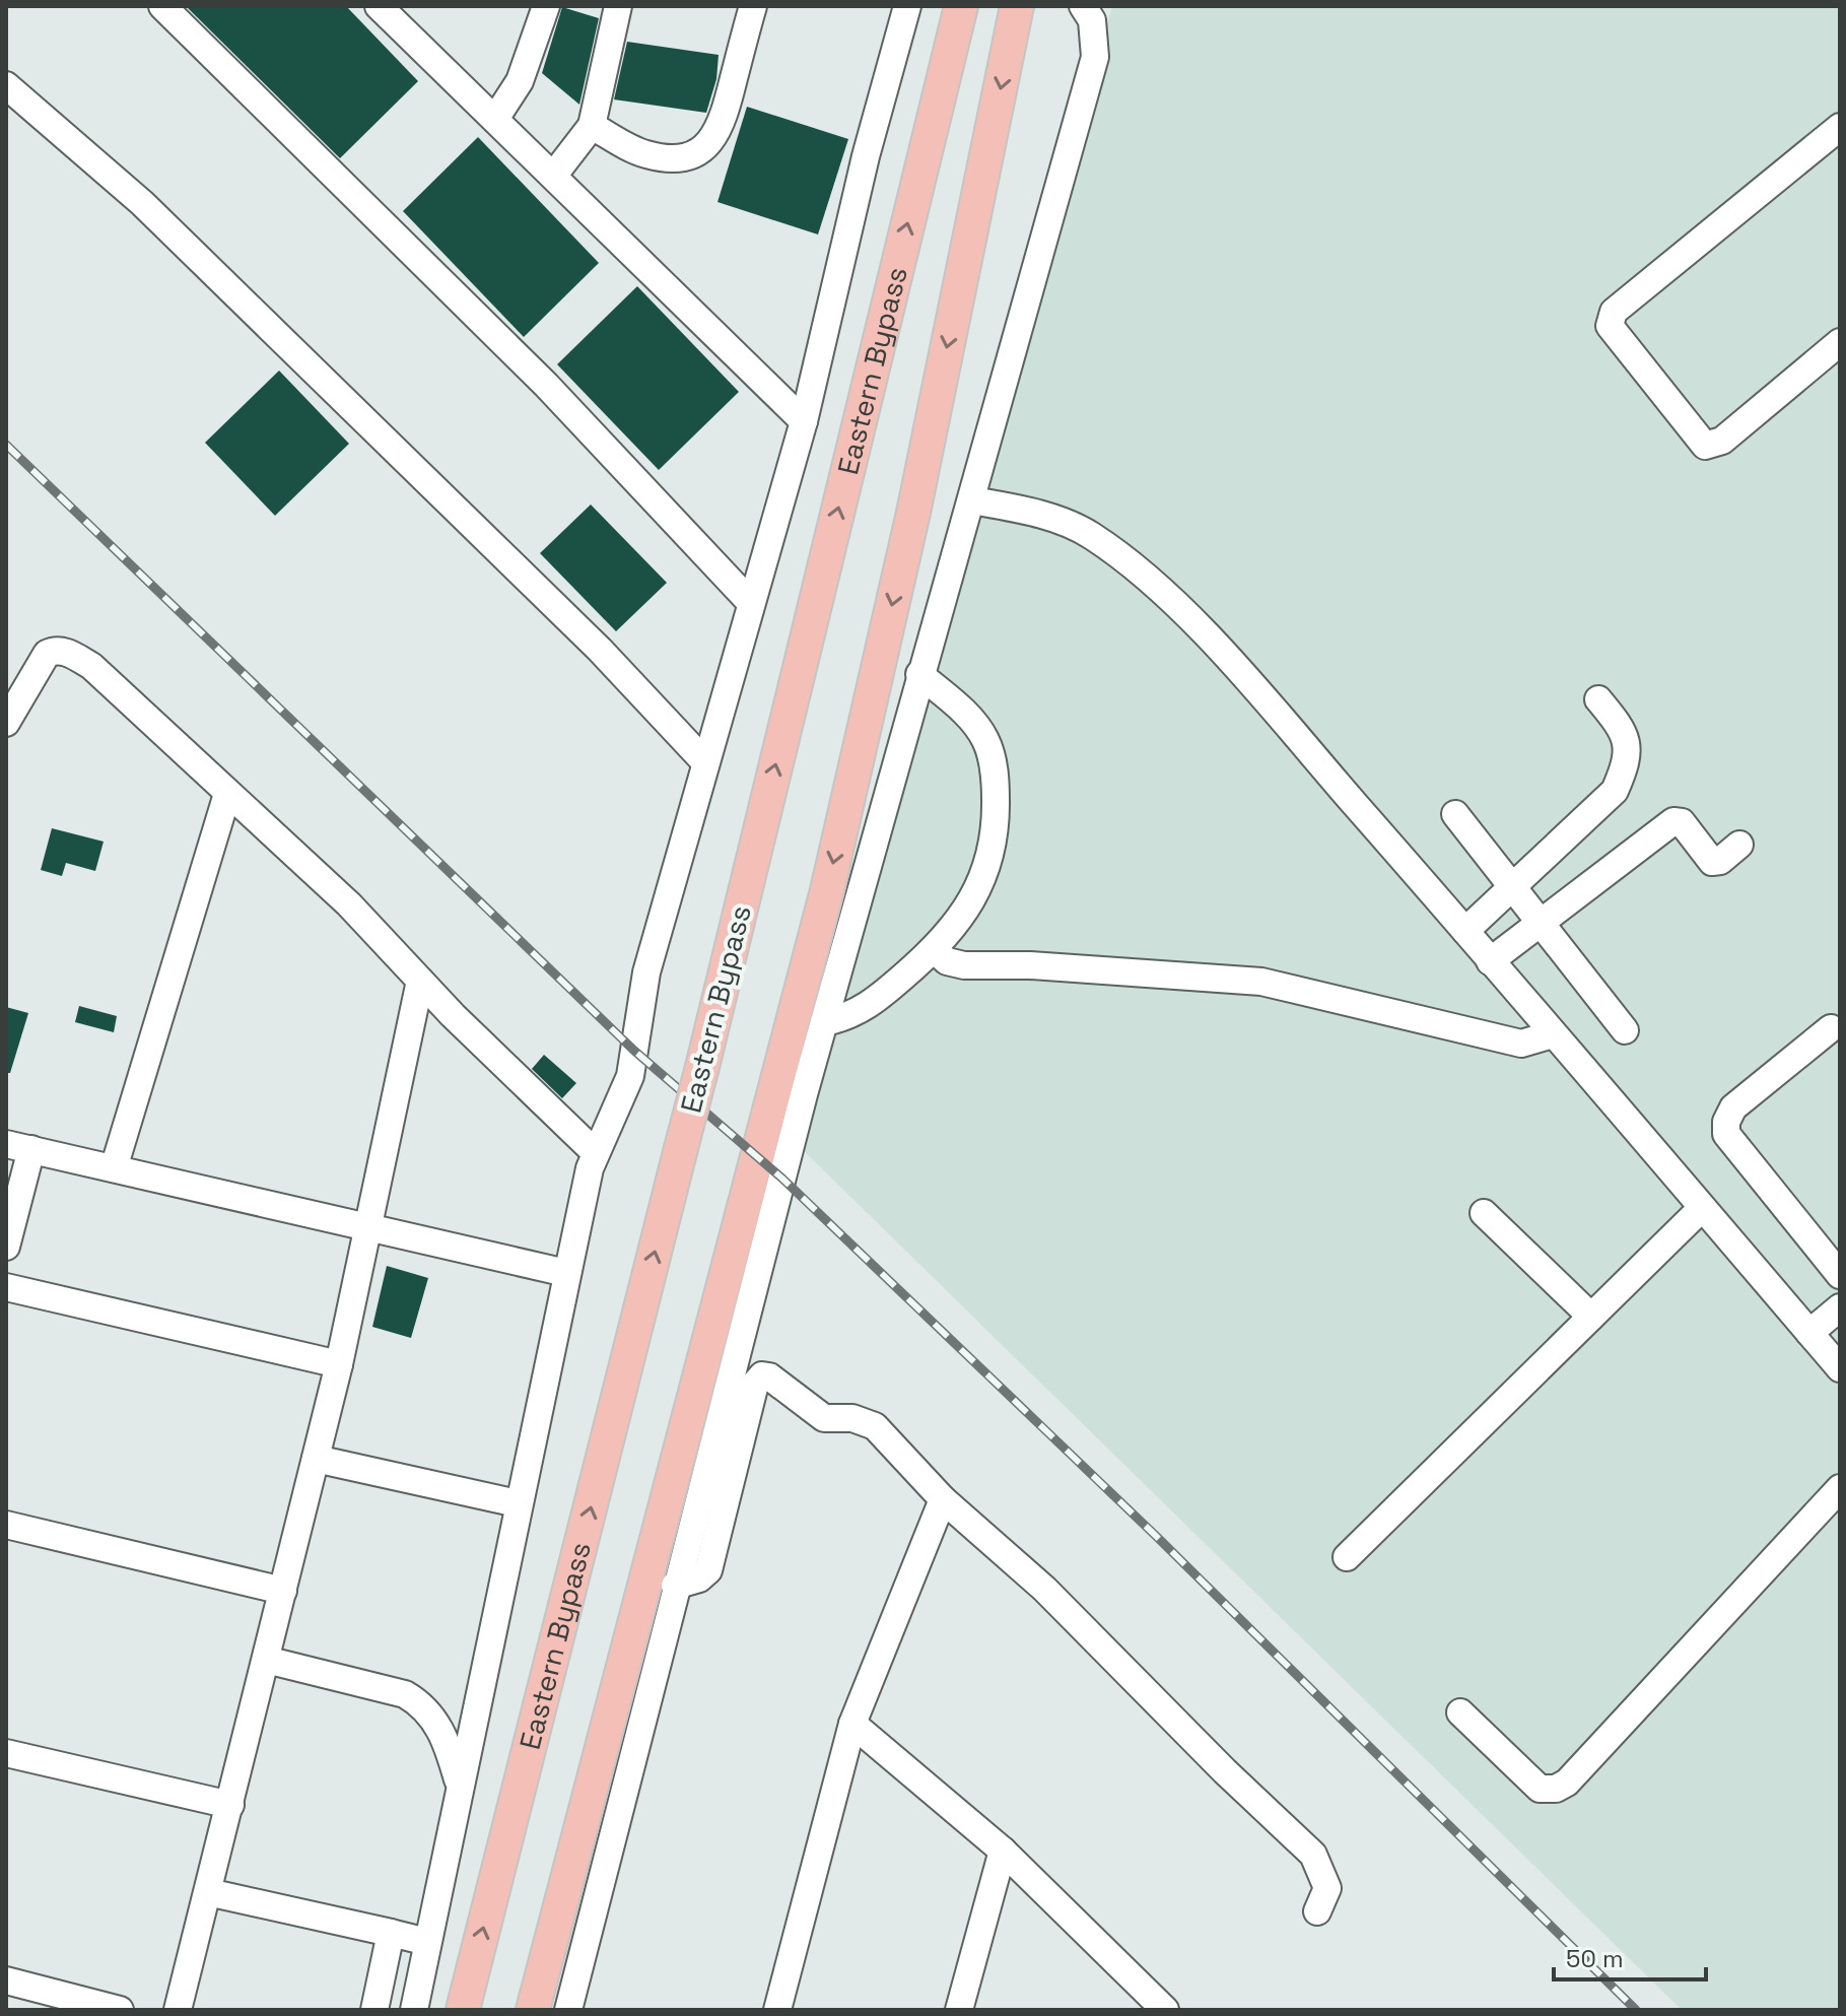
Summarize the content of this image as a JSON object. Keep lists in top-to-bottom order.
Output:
{
  "streets": {
    "main road": ["Eastern Bypass"]
  },
  "scale_bar": "50 m"
}
